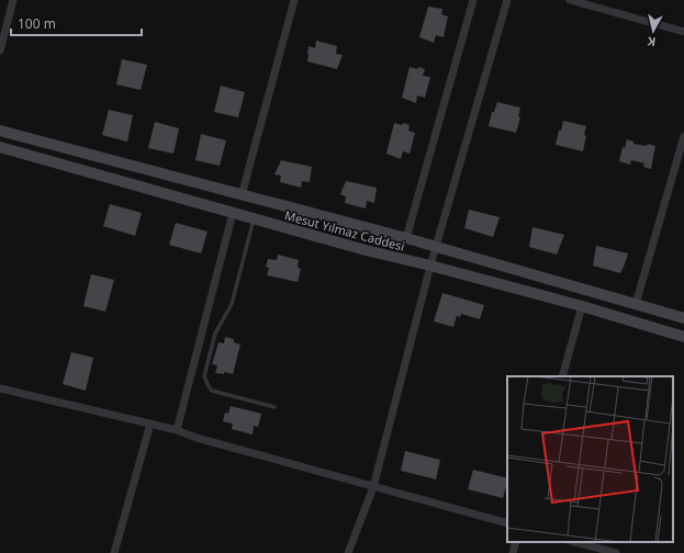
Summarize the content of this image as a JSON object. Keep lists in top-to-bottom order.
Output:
{
  "streets": {
    "main road": ["Mesut Yılmaz Caddesi"]
  },
  "scale_bar": "100 m",
  "north": "bottom"
}
